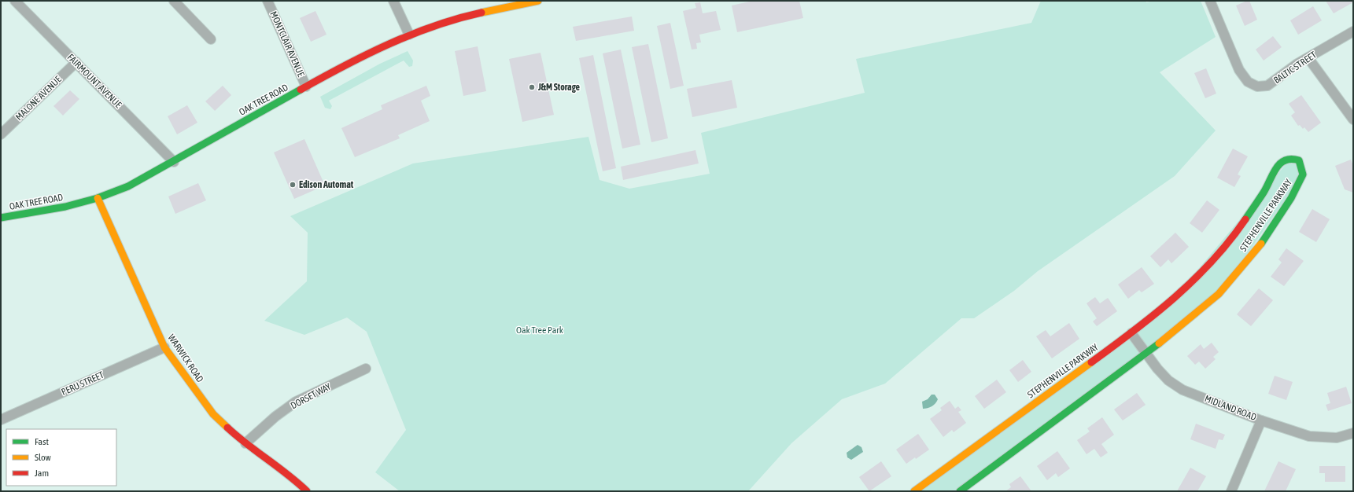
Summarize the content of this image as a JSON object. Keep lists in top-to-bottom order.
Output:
{
  "streets": {
    "street": [
      "MONTCLAIR AVENUE",
      "BALTIC STREET",
      "FAIRMOUNT AVENUE",
      "MALONE AVENUE",
      "OAK TREE ROAD",
      "STEPHENVILLE PARKWAY",
      "WARWICK ROAD",
      "PERU STREET",
      "DORSET WAY",
      "MIDLAND ROAD"
    ]
  },
  "crossings": [
    ["MONTCLAIR AVENUE", "OAK TREE ROAD"],
    ["FAIRMOUNT AVENUE", "MALONE AVENUE"],
    ["FAIRMOUNT AVENUE", "OAK TREE ROAD"],
    ["OAK TREE ROAD", "WARWICK ROAD"],
    ["STEPHENVILLE PARKWAY", "MIDLAND ROAD"],
    ["WARWICK ROAD", "PERU STREET"],
    ["WARWICK ROAD", "DORSET WAY"]
  ],
  "parks": ["Oak Tree Park"],
  "places": ["J&M Storage", "Edison Automat"],
  "legend": ["Fast", "Slow", "Jam"]
}
